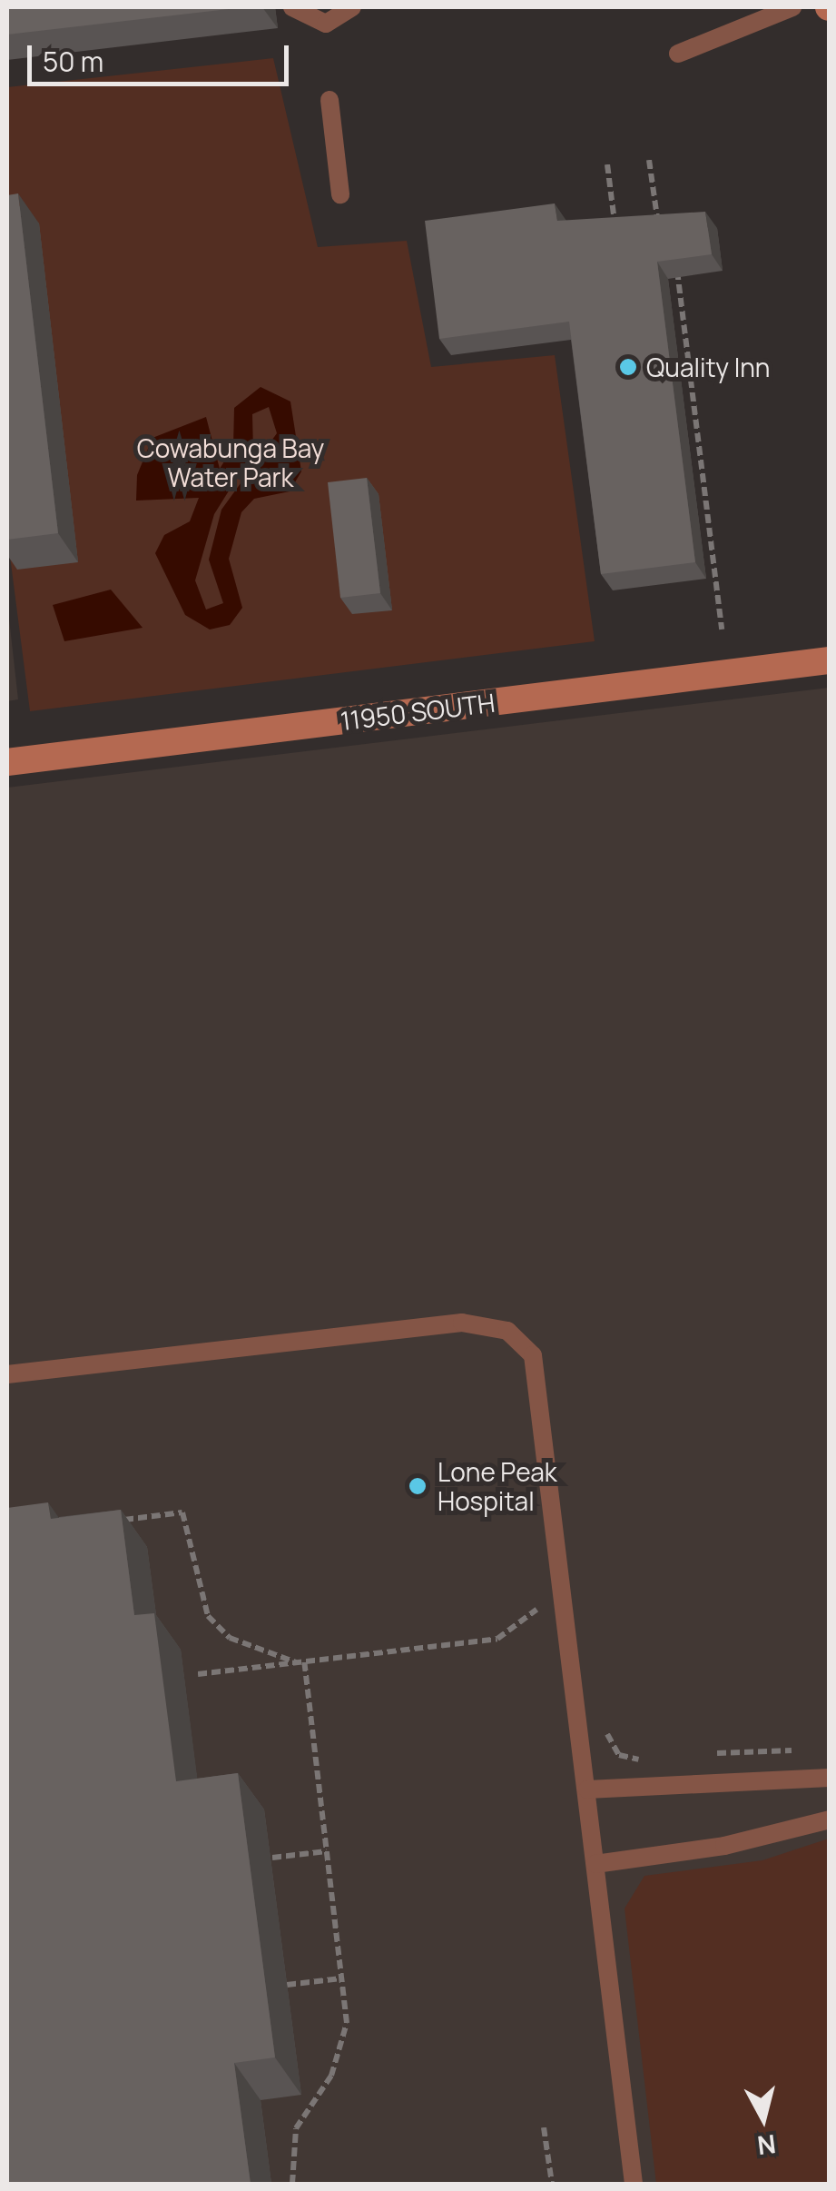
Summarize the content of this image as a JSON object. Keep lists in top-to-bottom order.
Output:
{
  "streets": {
    "street": ["11950 SOUTH"]
  },
  "parks": ["Cowabunga Bay Water Park"],
  "places": ["Quality Inn", "Lone Peak Hospital"],
  "scale_bar": "50 m",
  "north": "bottom"
}
